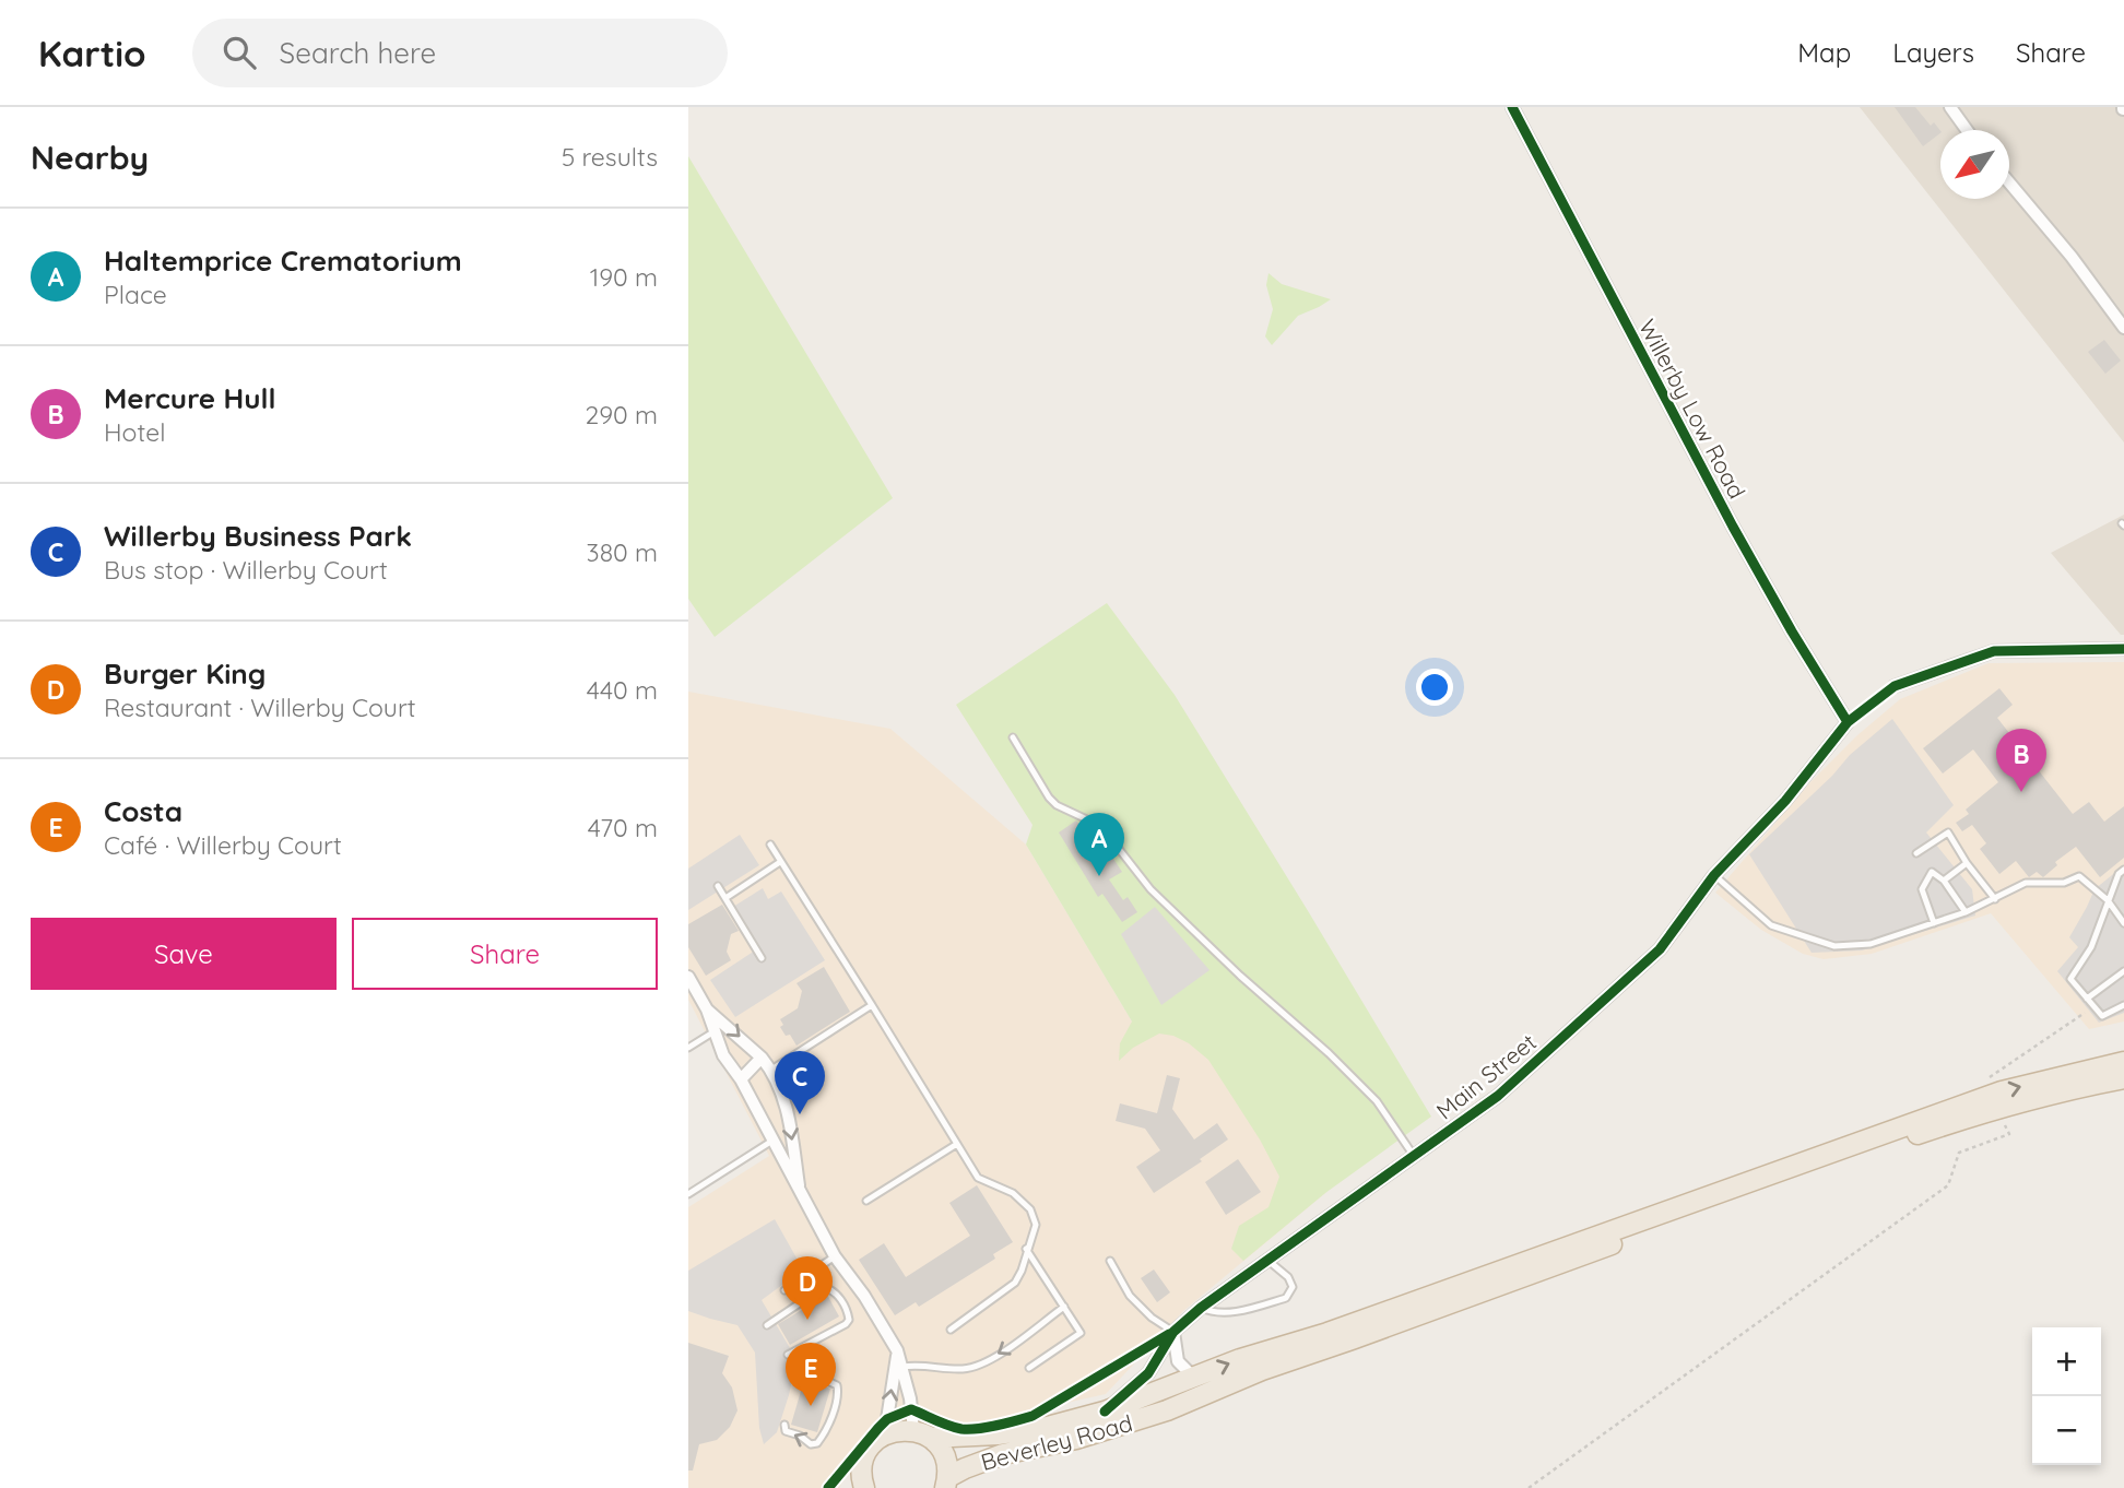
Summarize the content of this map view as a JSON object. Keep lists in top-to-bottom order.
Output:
{
  "streets": {
    "highway": ["Beverley Road"],
    "street": ["Willerby Low Road", "Main Street"]
  },
  "crossings": [
    ["Willerby Low Road", "Main Street"],
    ["Main Street", "Beverley Road"]
  ],
  "north": "bottom left",
  "page": {
    "header": "Kartio",
    "search": "Search here",
    "nav": ["Map", "Layers", "Share"],
    "heading": ["Nearby", "5 results"],
    "list": [
      {
        "mark": "A",
        "name": "Haltemprice Crematorium",
        "note": "Place",
        "value": "190 m"
      },
      {
        "mark": "B",
        "name": "Mercure Hull",
        "note": "Hotel",
        "value": "290 m"
      },
      {
        "mark": "C",
        "name": "Willerby Business Park",
        "note": "Bus stop · Willerby Court",
        "value": "380 m"
      },
      {
        "mark": "D",
        "name": "Burger King",
        "note": "Restaurant · Willerby Court",
        "value": "440 m"
      },
      {
        "mark": "E",
        "name": "Costa",
        "note": "Café · Willerby Court",
        "value": "470 m"
      }
    ],
    "pins": [
      "B",
      "A",
      "C",
      "D",
      "E"
    ],
    "buttons": ["Save", "Share"],
    "map_buttons": ["+", "−"]
  }
}
